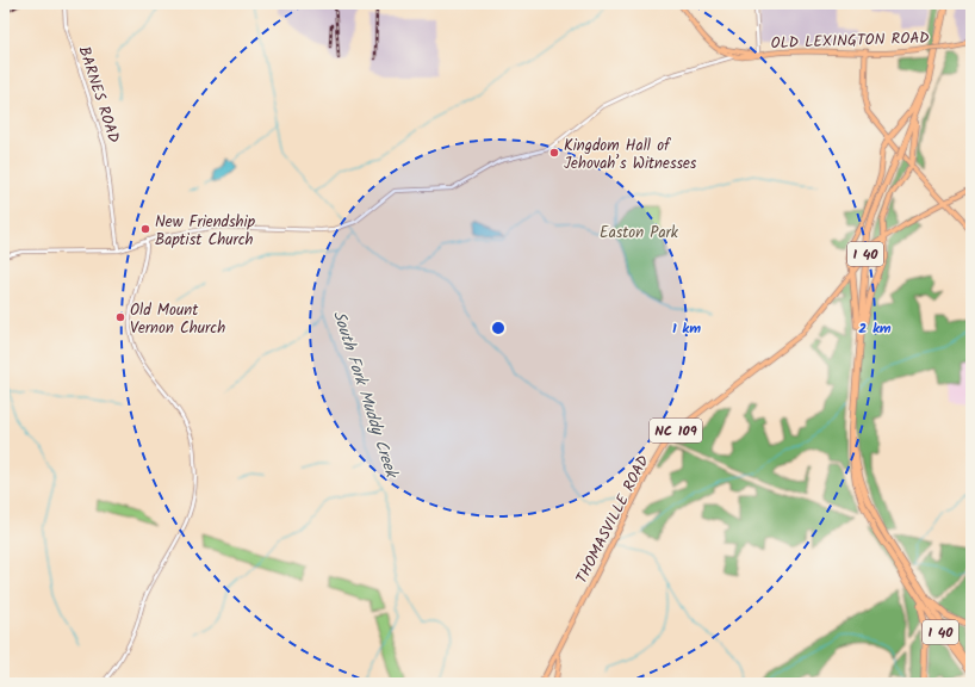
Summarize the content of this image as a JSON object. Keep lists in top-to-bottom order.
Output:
{
  "streets": {
    "highway": ["I 40"],
    "main road": ["OLD LEXINGTON ROAD", "NC 109", "THOMASVILLE ROAD"],
    "street": ["BARNES ROAD"]
  },
  "crossings": [
    ["OLD LEXINGTON ROAD", "BARNES ROAD"]
  ],
  "water": ["South Fork Muddy Creek"],
  "parks": ["Easton Park"],
  "places": ["Kingdom Hall of Jehovah’s Witnesses", "New Friendship Baptist Church", "Old Mount Vernon Church"],
  "rings": ["1 km", "2 km"]
}
